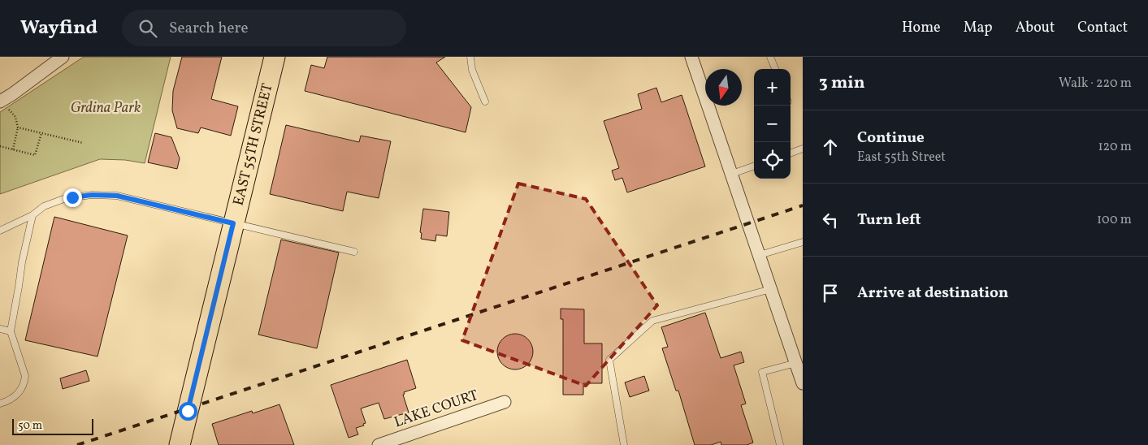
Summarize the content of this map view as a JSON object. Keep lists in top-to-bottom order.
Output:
{
  "streets": {
    "main road": ["EAST 55TH STREET"],
    "street": ["LAKE COURT"]
  },
  "parks": ["Grdina Park"],
  "scale_bar": "50 m",
  "north": "bottom",
  "page": {
    "header": "Wayfind",
    "search": "Search here",
    "nav": [
      "Home",
      "Map",
      "About",
      "Contact"
    ],
    "heading": ["3 min", "Walk · 220 m"],
    "map_buttons": ["+", "−"],
    "list": [
      ["Continue", "East 55th Street", "120 m"],
      ["Turn left", "100 m"],
      "Arrive at destination"
    ],
    "scale": "50 m"
  }
}
